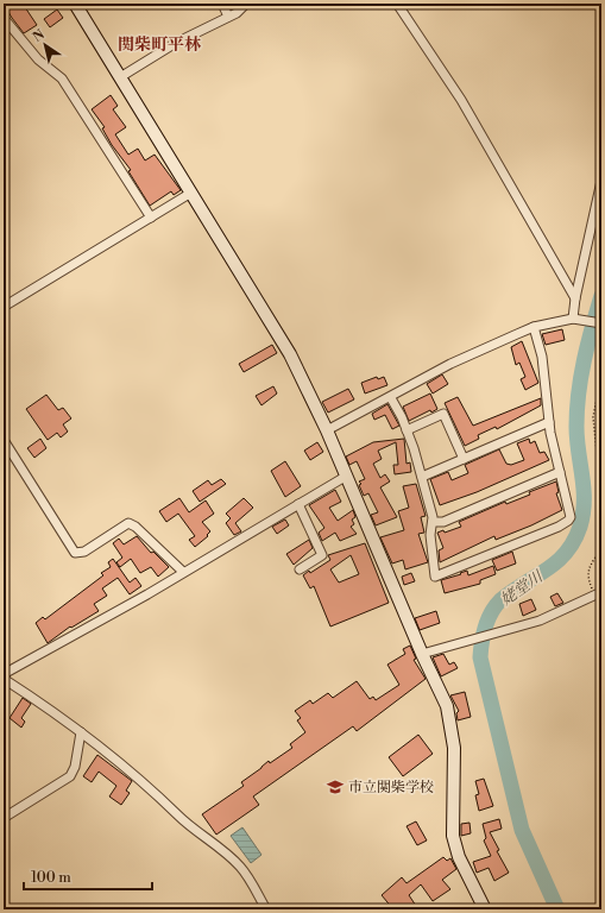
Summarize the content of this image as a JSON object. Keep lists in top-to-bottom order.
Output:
{
  "districts": ["関柴町平林"],
  "water": ["姥堂川"],
  "places": {
    "school or university": ["市立関柴学校"]
  },
  "scale_bar": "100 m",
  "north": "top left"
}
